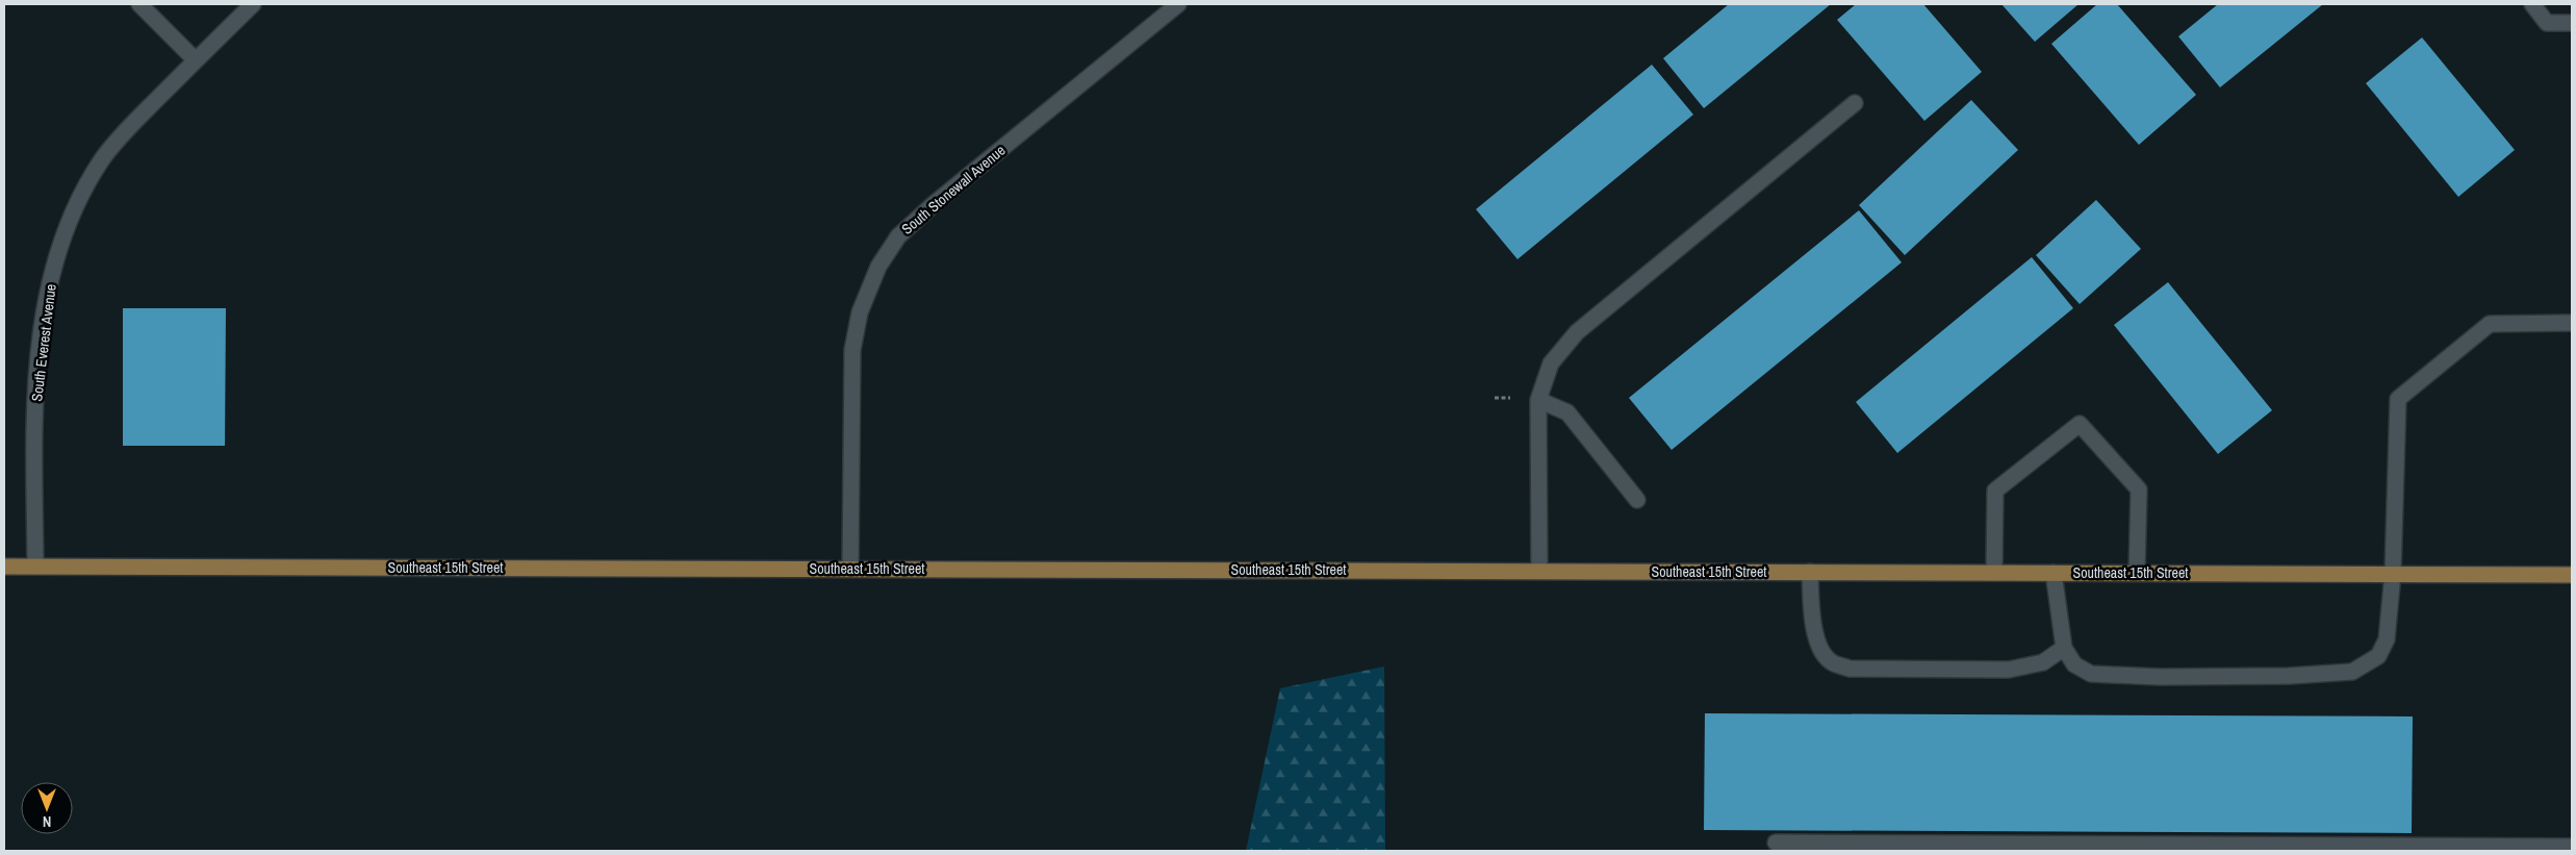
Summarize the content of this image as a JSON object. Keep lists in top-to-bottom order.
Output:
{
  "streets": {
    "main road": ["Southeast 15th Street"],
    "street": ["South Stonewall Avenue", "South Everest Avenue"]
  },
  "crossings": [
    ["South Stonewall Avenue", "Southeast 15th Street"],
    ["South Everest Avenue", "Southeast 15th Street"]
  ],
  "north": "bottom"
}
